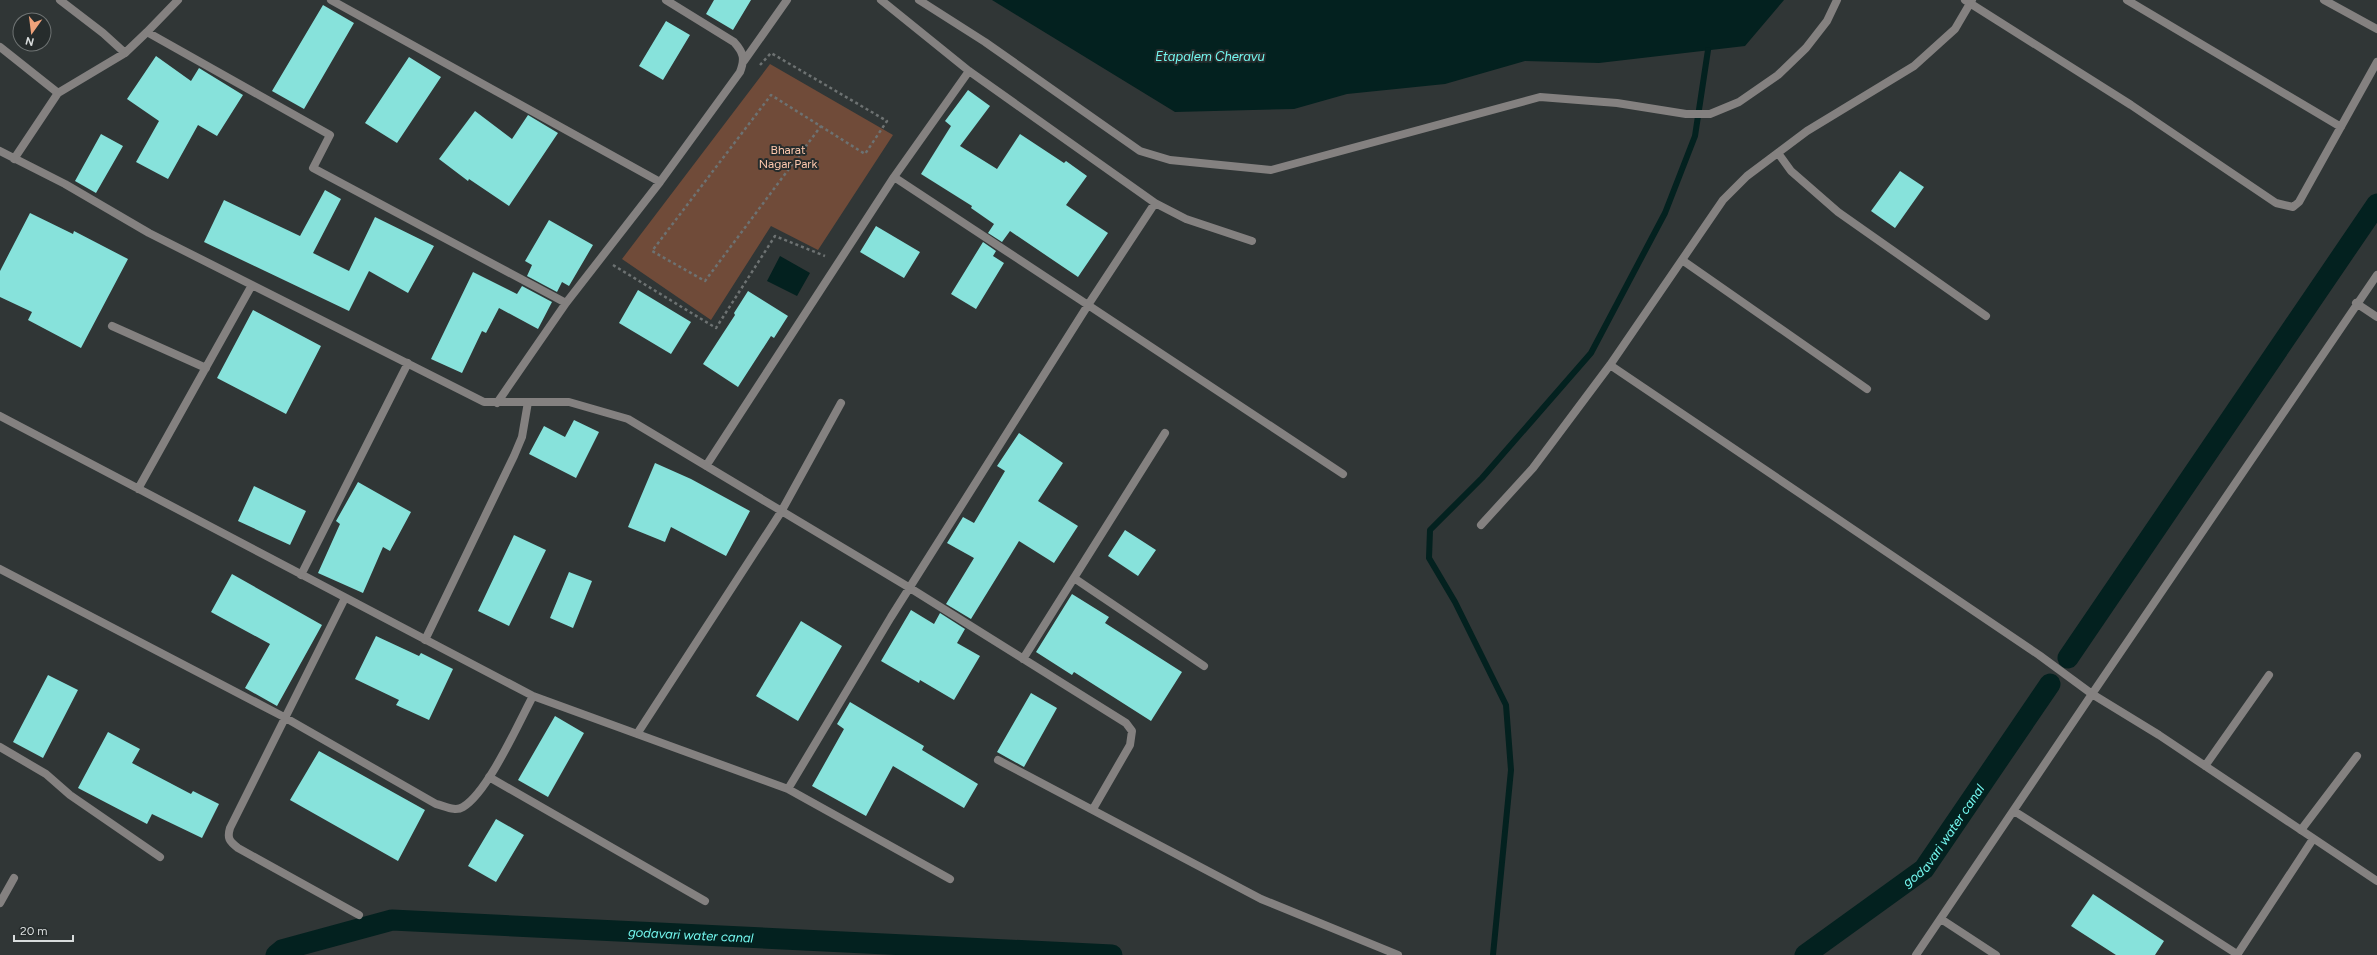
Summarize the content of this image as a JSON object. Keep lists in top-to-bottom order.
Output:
{
  "water": ["Etapalem Cheravu", "godavari water canal"],
  "parks": ["Bharat Nagar Park"],
  "scale_bar": "20 m",
  "north": "bottom"
}
